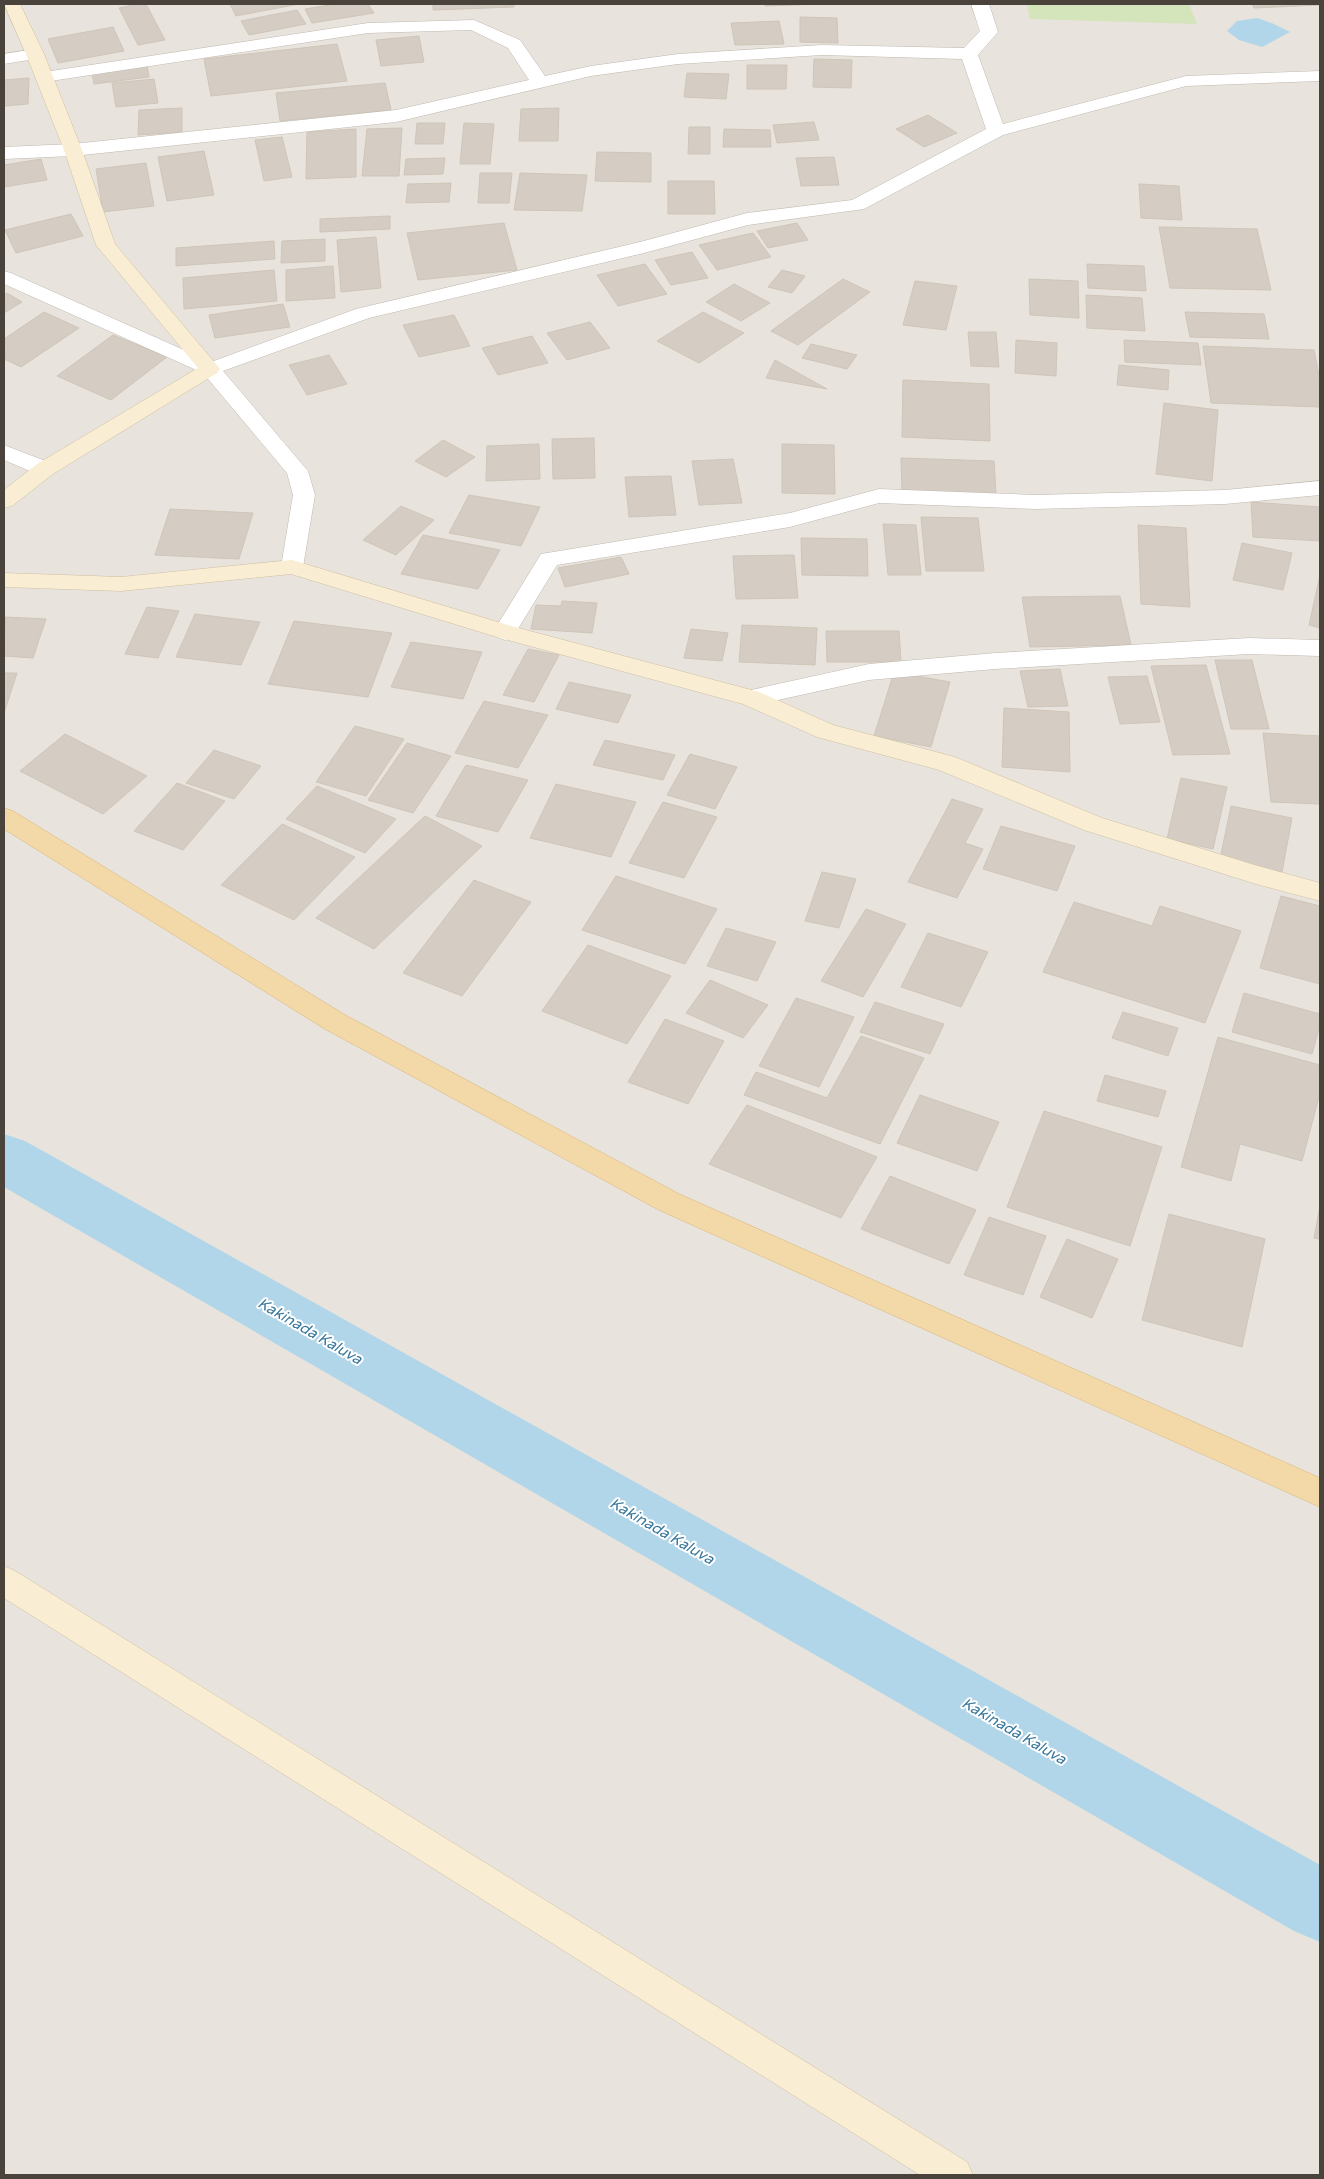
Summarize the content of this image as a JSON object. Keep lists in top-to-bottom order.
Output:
{
  "water": ["Kakinada Kaluva"]
}
